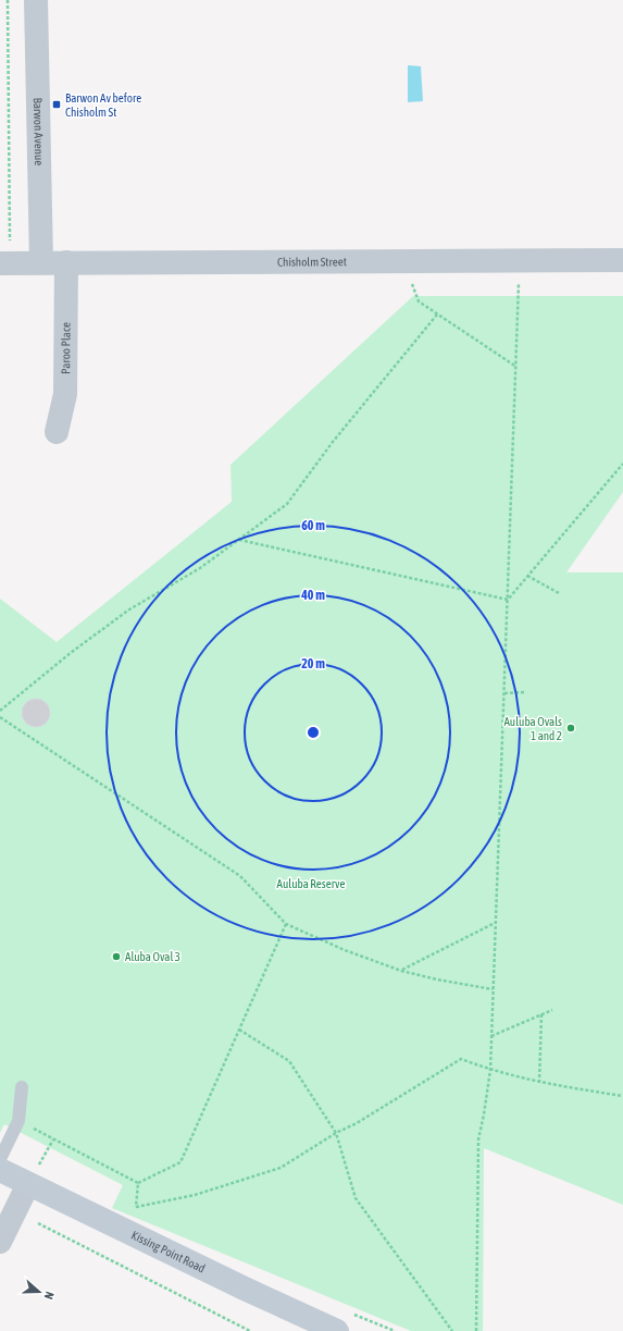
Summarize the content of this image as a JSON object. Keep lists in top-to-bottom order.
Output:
{
  "streets": {
    "street": [
      "Barwon Avenue",
      "Chisholm Street",
      "Paroo Place",
      "Kissing Point Road"
    ]
  },
  "crossings": [
    ["Barwon Avenue", "Chisholm Street"],
    ["Chisholm Street", "Paroo Place"]
  ],
  "parks": ["Auluba Reserve"],
  "places": {
    "transit": ["Barwon Av before Chisholm St"],
    "other": ["Auluba Ovals 1 and 2", "Aluba Oval 3"]
  },
  "north": "right",
  "rings": ["60 m", "40 m", "20 m"]
}
